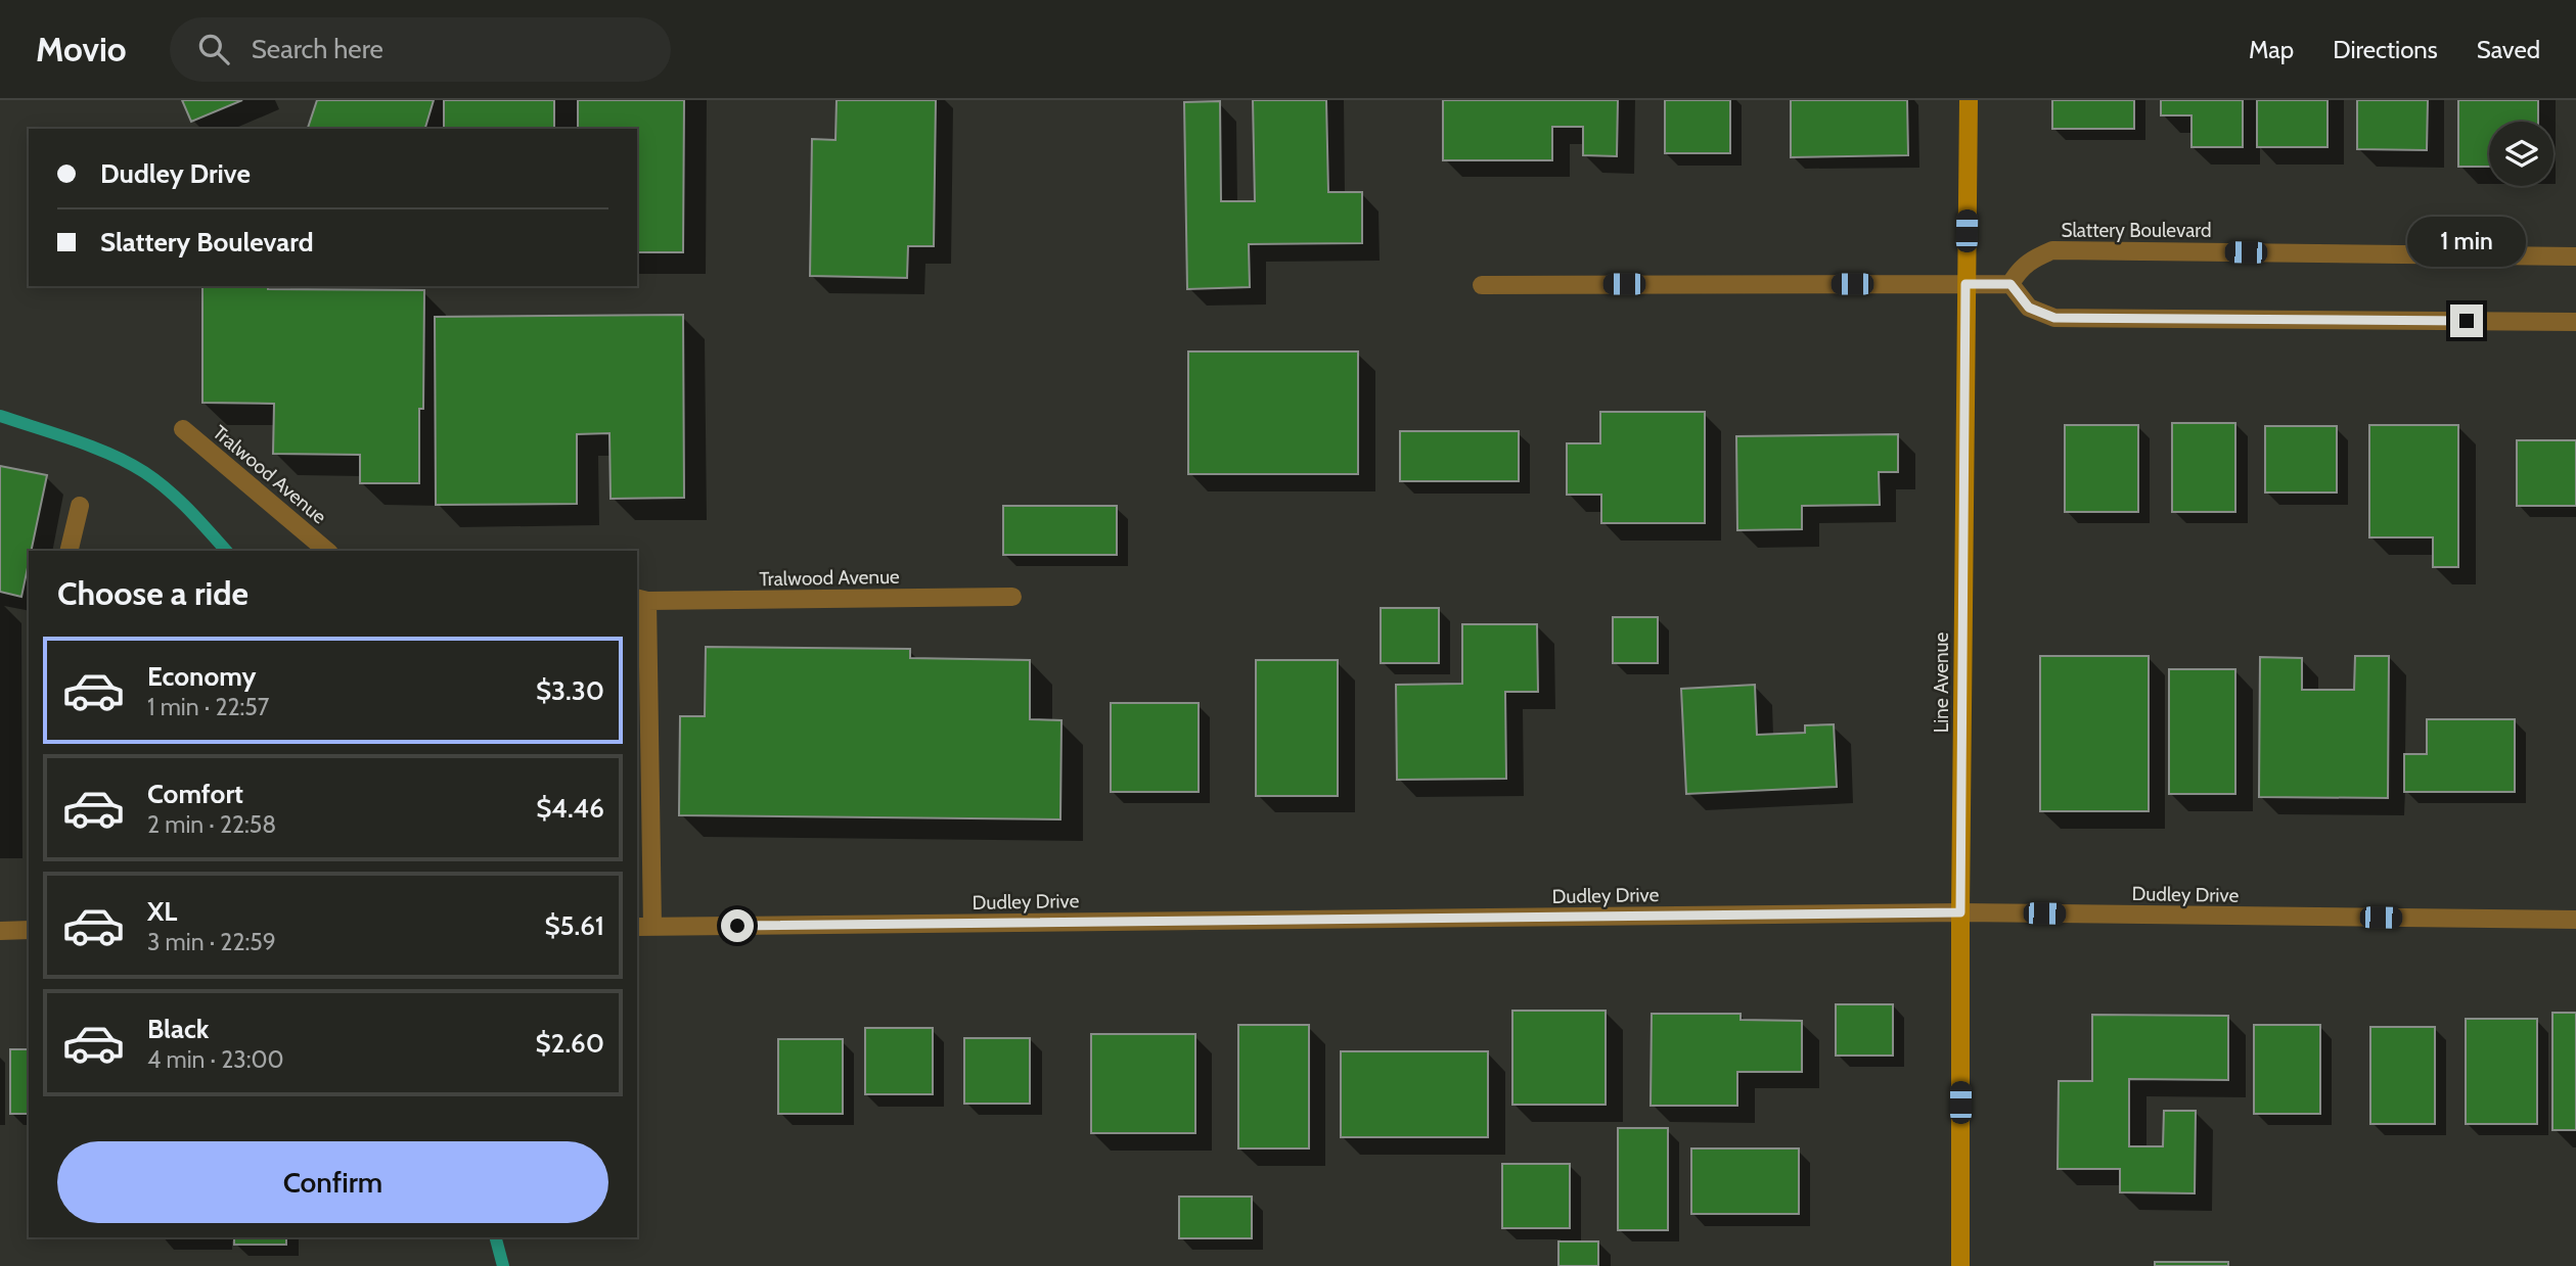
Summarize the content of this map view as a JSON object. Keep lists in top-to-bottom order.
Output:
{
  "streets": {
    "main road": ["Line Avenue"],
    "street": ["Slattery Boulevard", "Tralwood Avenue", "Dudley Drive"]
  },
  "crossings": [
    ["Tralwood Avenue", "Dudley Drive"],
    ["Line Avenue", "Dudley Drive"]
  ],
  "page": {
    "header": "Movio",
    "search": "Search here",
    "nav": ["Map", "Directions", "Saved"],
    "banner": ["Dudley Drive", "Slattery Boulevard"],
    "bubble": "1 min",
    "heading": "Choose a ride",
    "list": [
      {
        "name": "Economy",
        "note": "1 min · 22:57",
        "value": "$3.30"
      },
      {
        "name": "Comfort",
        "note": "2 min · 22:58",
        "value": "$4.46"
      },
      {
        "name": "XL",
        "note": "3 min · 22:59",
        "value": "$5.61"
      },
      {
        "name": "Black",
        "note": "4 min · 23:00",
        "value": "$2.60"
      }
    ],
    "buttons": "Confirm"
  }
}
